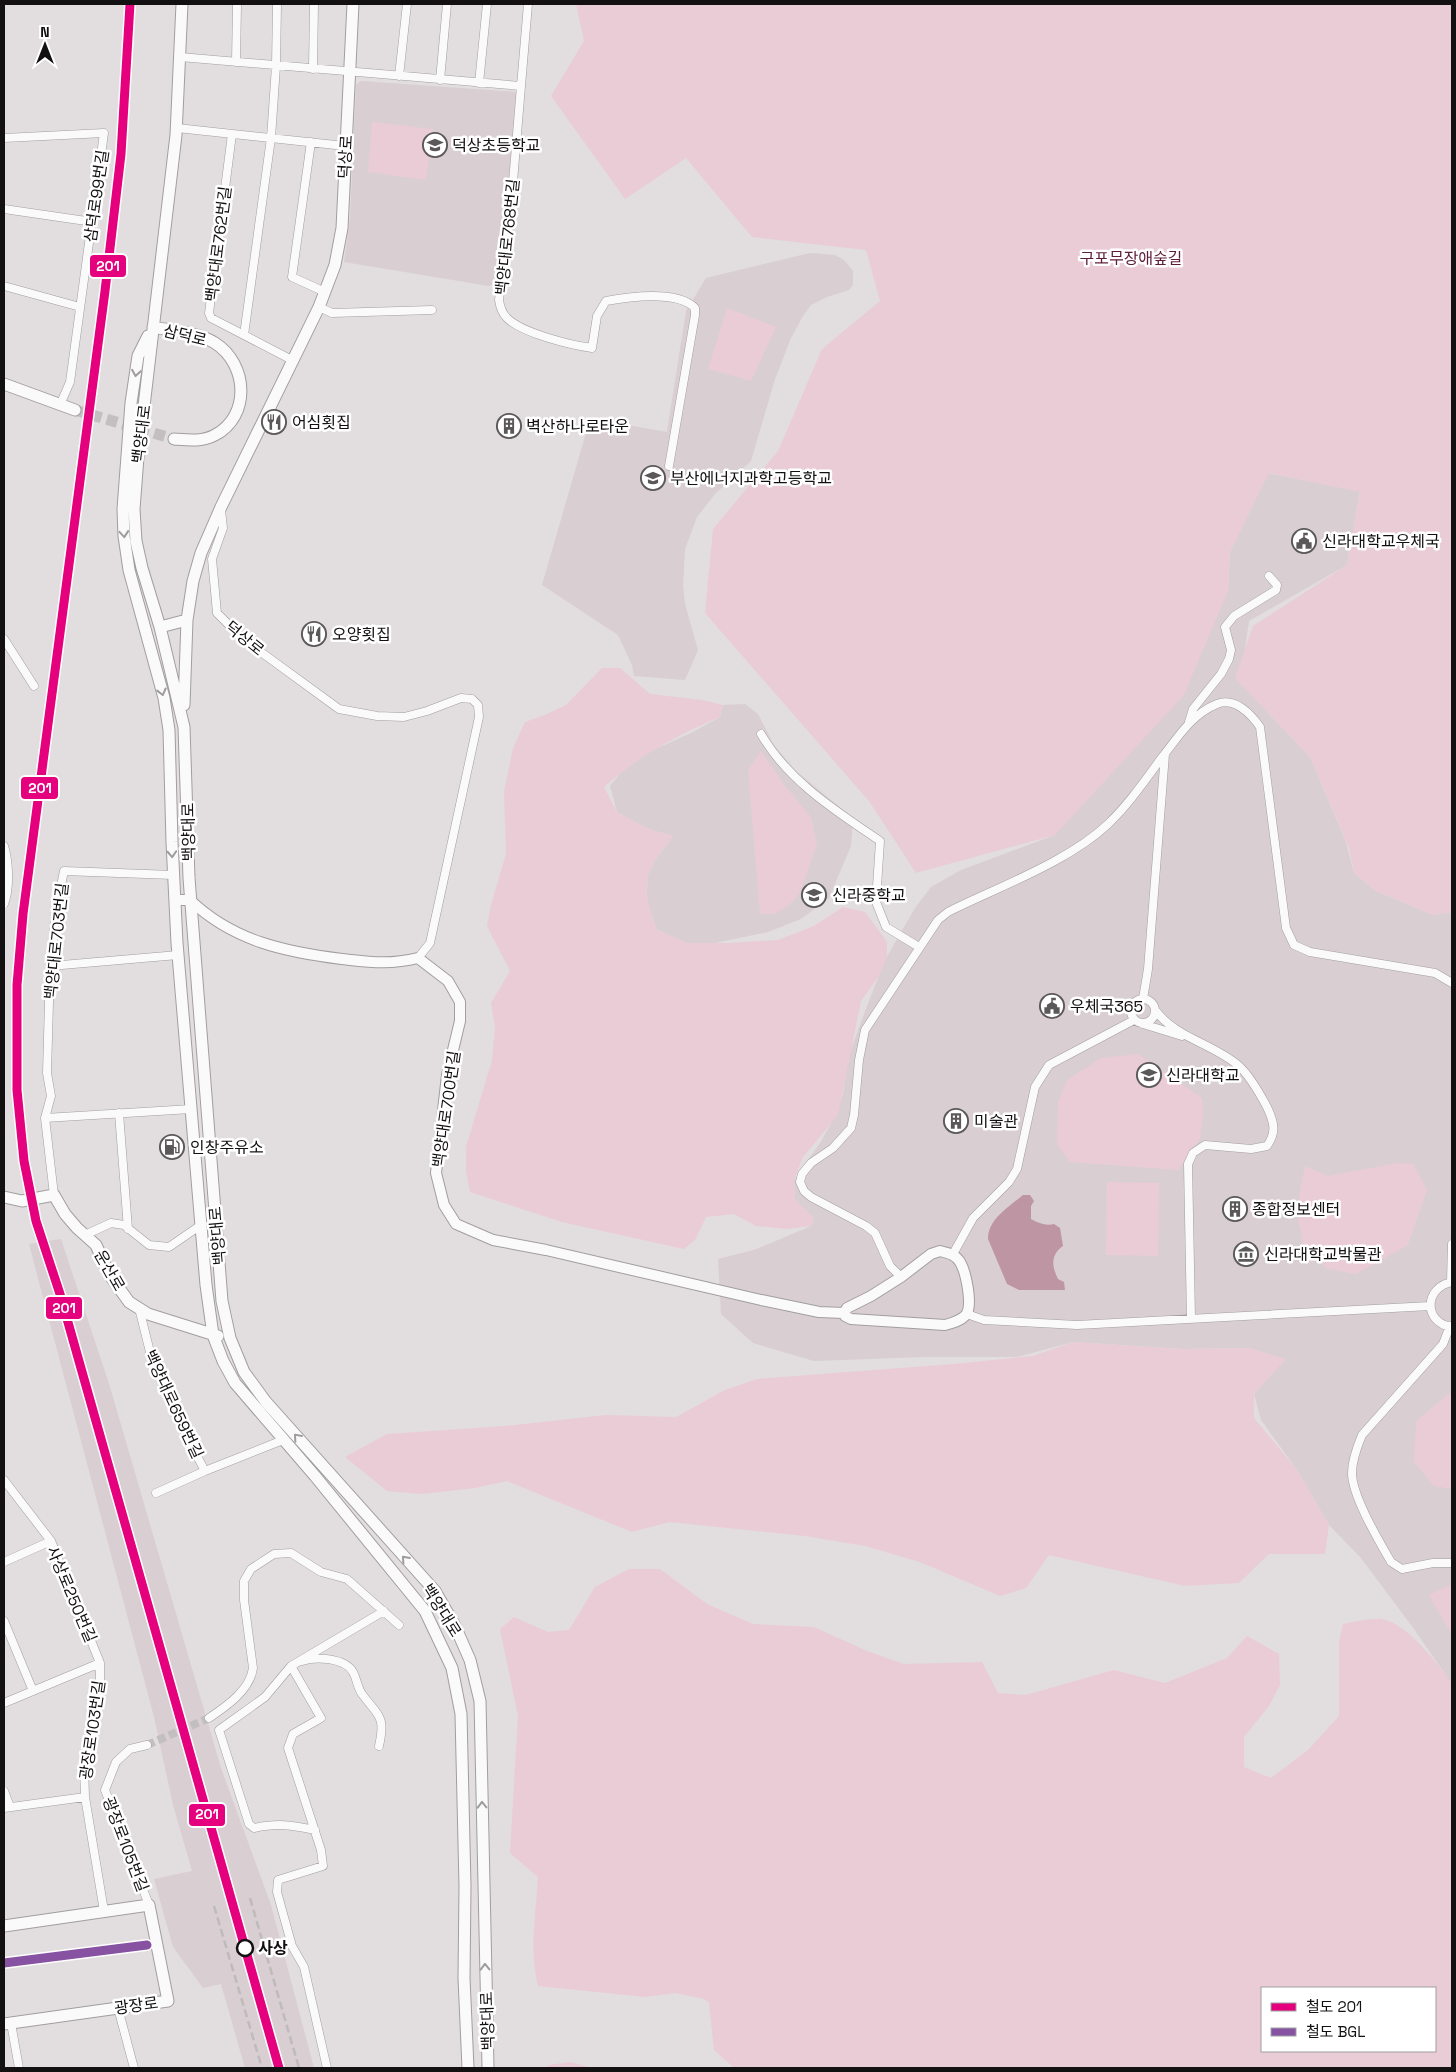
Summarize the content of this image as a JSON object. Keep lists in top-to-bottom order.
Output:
{
  "streets": {
    "main road": [
      "덕상로",
      "삼덕로",
      "백양대로",
      "운산로",
      "광장로"
    ],
    "street": [
      "삼덕로99번길",
      "백양대로768번길",
      "백양대로762번길",
      "백양대로703번길",
      "백양대로700번길",
      "백양대로659번길",
      "사상로250번길",
      "광장로103번길",
      "광장로105번길"
    ]
  },
  "crossings": [
    ["덕상로", "백양대로762번길"],
    ["덕상로", "백양대로"],
    ["덕상로", "백양대로700번길"],
    ["삼덕로", "백양대로"],
    ["백양대로", "백양대로703번길"],
    ["백양대로", "운산로"],
    ["백양대로", "백양대로659번길"],
    ["백양대로703번길", "운산로"],
    ["운산로", "백양대로659번길"],
    ["사상로250번길", "광장로103번길"],
    ["광장로105번길", "광장로"]
  ],
  "parks": ["구포무장애숲길"],
  "places": {
    "school or university": [
      "덕상초등학교",
      "부산에너지과학고등학교",
      "신라중학교",
      "신라대학교"
    ],
    "restaurant": ["어심횟집", "오양횟집"],
    "building": ["벽산하나로타운", "미술관", "종합정보센터"],
    "public building": ["신라대학교우체국", "우체국365"],
    "fuel station": ["인창주유소"],
    "museum": ["신라대학교박물관"],
    "other": ["사상"]
  },
  "lines": ["rail line 201", "rail line BGL"],
  "legend": ["철도 201", "철도 BGL"],
  "north": "top"
}
